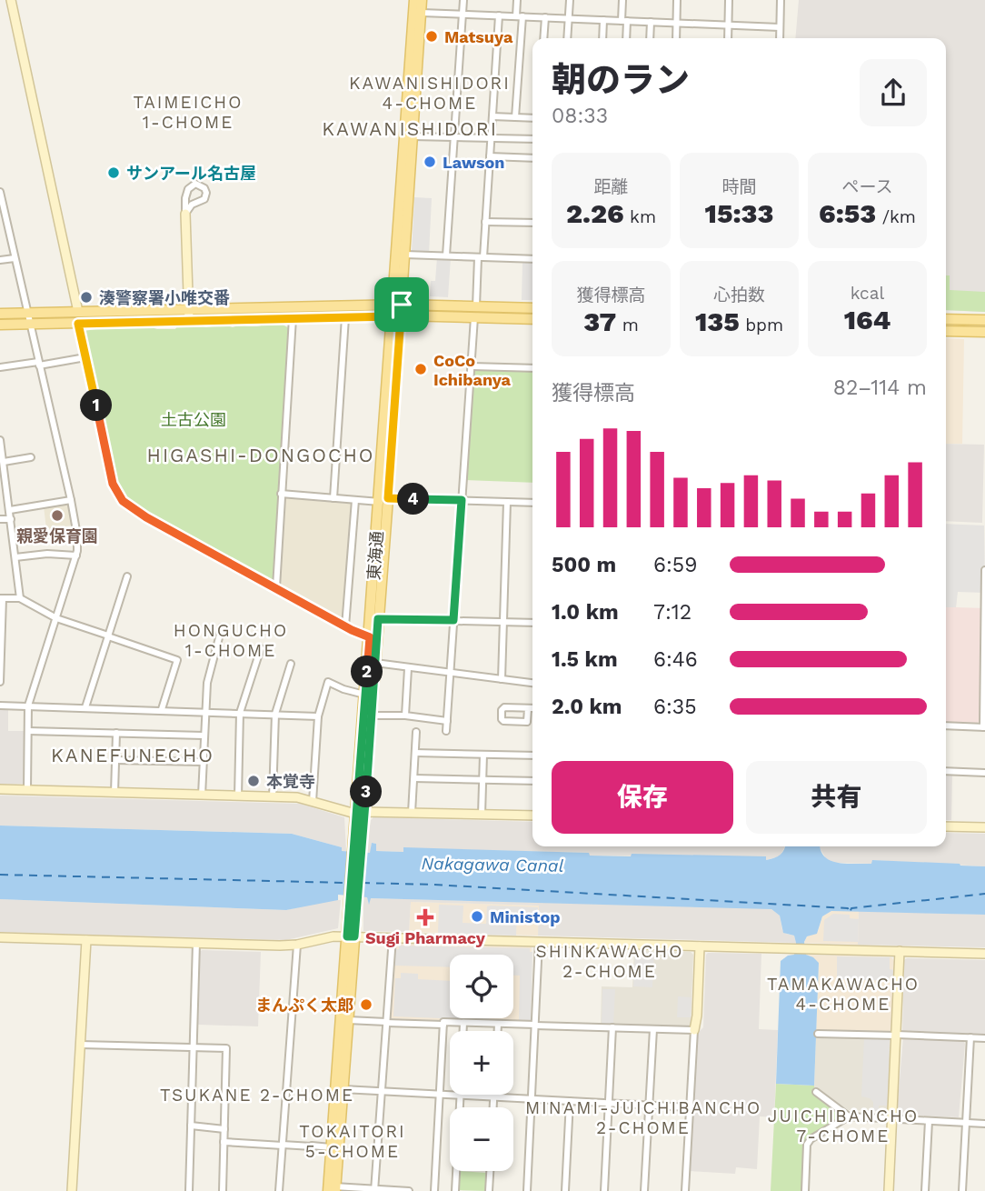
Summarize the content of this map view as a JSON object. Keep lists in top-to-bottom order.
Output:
{
  "streets": {
    "main road": ["東海通"]
  },
  "districts": [
    "KAWANISHIDORI 4-CHOME",
    "TAIMEICHO 1-CHOME",
    "KAWANISHIDORI",
    "HIGASHI-DONGOCHO",
    "HONGUCHO 1-CHOME",
    "KANEFUNECHO",
    "SHINKAWACHO 2-CHOME",
    "TAMAKAWACHO 4-CHOME",
    "TSUKANE 2-CHOME",
    "MINAMI-JUICHIBANCHO 2-CHOME",
    "JUICHIBANCHO 7-CHOME",
    "TOKAITORI 5-CHOME"
  ],
  "water": ["Nakagawa Canal"],
  "parks": ["土古公園"],
  "places": {
    "other": [
      "Matsuya",
      "Lawson",
      "サンアール名古屋",
      "湊警察署小唯交番",
      "CoCo Ichibanya",
      "親愛保育園",
      "本覚寺",
      "Ministop",
      "まんぷく太郎"
    ],
    "health": ["Sugi Pharmacy"]
  },
  "page": {
    "heading": ["朝のラン", "08:33"],
    "stats": [
      ["距離", "2.26 km"],
      ["時間", "15:33"],
      ["ペース", "6:53 /km"],
      ["獲得標高", "37 m"],
      ["心拍数", "135 bpm"],
      ["kcal", "164"]
    ],
    "chart": ["獲得標高", "82–114 m"],
    "pins": [
      "1",
      "4",
      "2",
      "3"
    ],
    "list": [
      {
        "name": "500 m",
        "note": "6:59"
      },
      {
        "name": "1.0 km",
        "note": "7:12"
      },
      {
        "name": "1.5 km",
        "note": "6:46"
      },
      {
        "name": "2.0 km",
        "note": "6:35"
      }
    ],
    "buttons": ["保存", "共有"],
    "map_buttons": ["+", "−"]
  }
}
